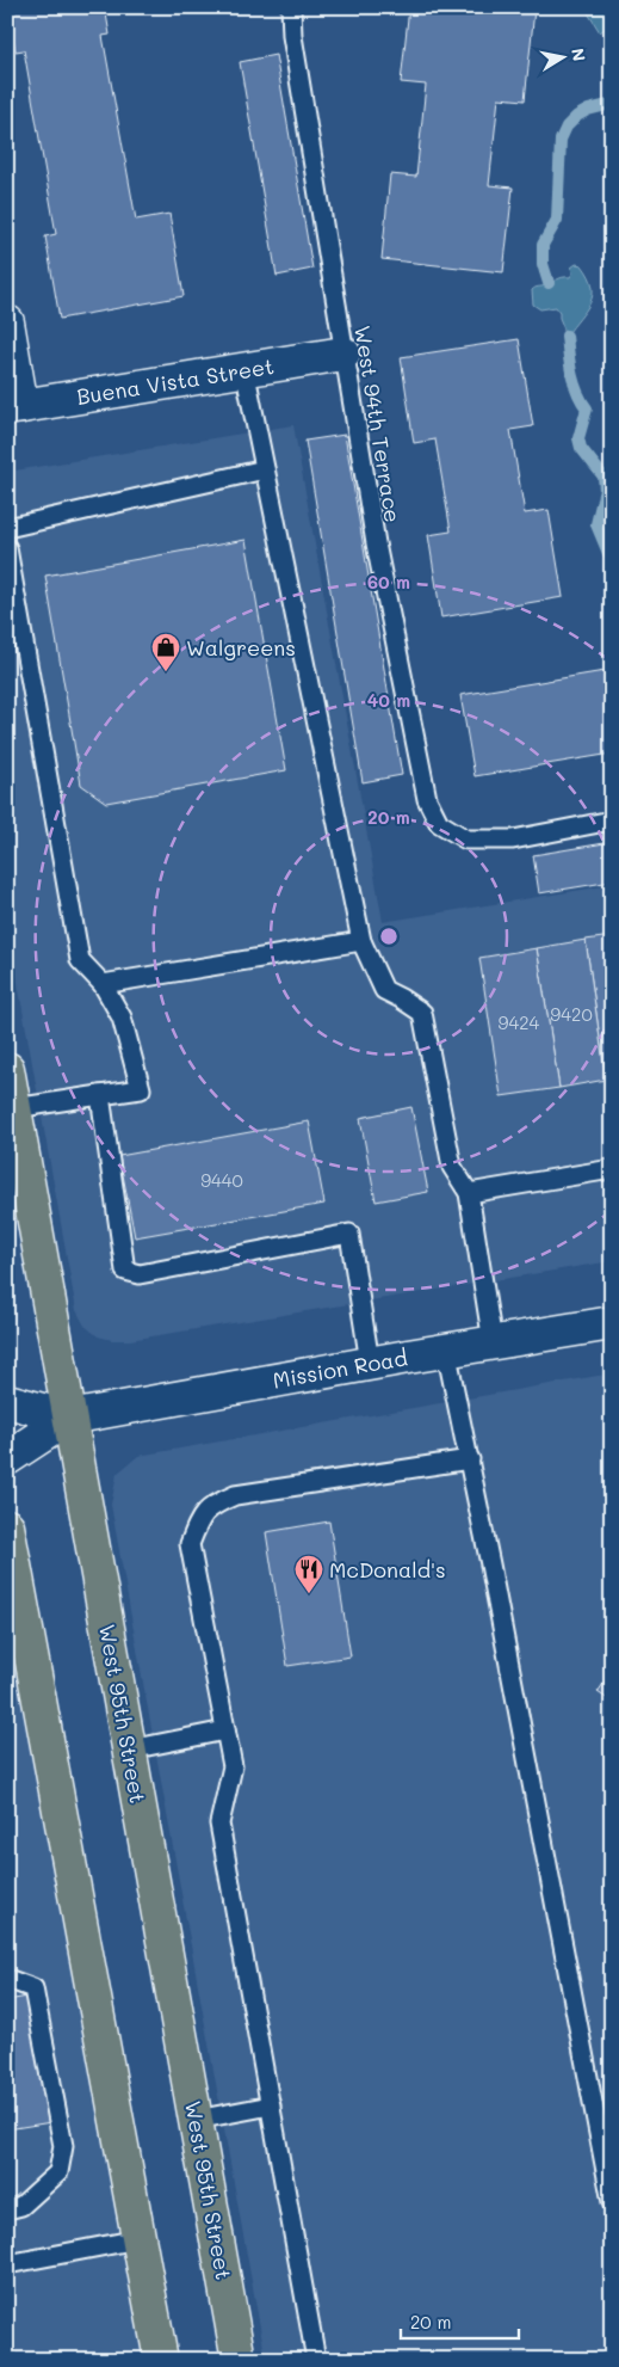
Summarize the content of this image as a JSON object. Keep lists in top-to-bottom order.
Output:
{
  "streets": {
    "main road": ["Buena Vista Street", "Mission Road", "West 95th Street"],
    "lane": ["West 94th Terrace"]
  },
  "crossings": [
    ["Buena Vista Street", "West 94th Terrace"],
    ["Mission Road", "West 95th Street"]
  ],
  "places": {
    "shop": ["Walgreens"],
    "restaurant": ["McDonald's"]
  },
  "house_numbers": ["9420", "9424", "9440"],
  "scale_bar": "20 m",
  "north": "right",
  "rings": ["60 m", "40 m", "20 m"]
}
